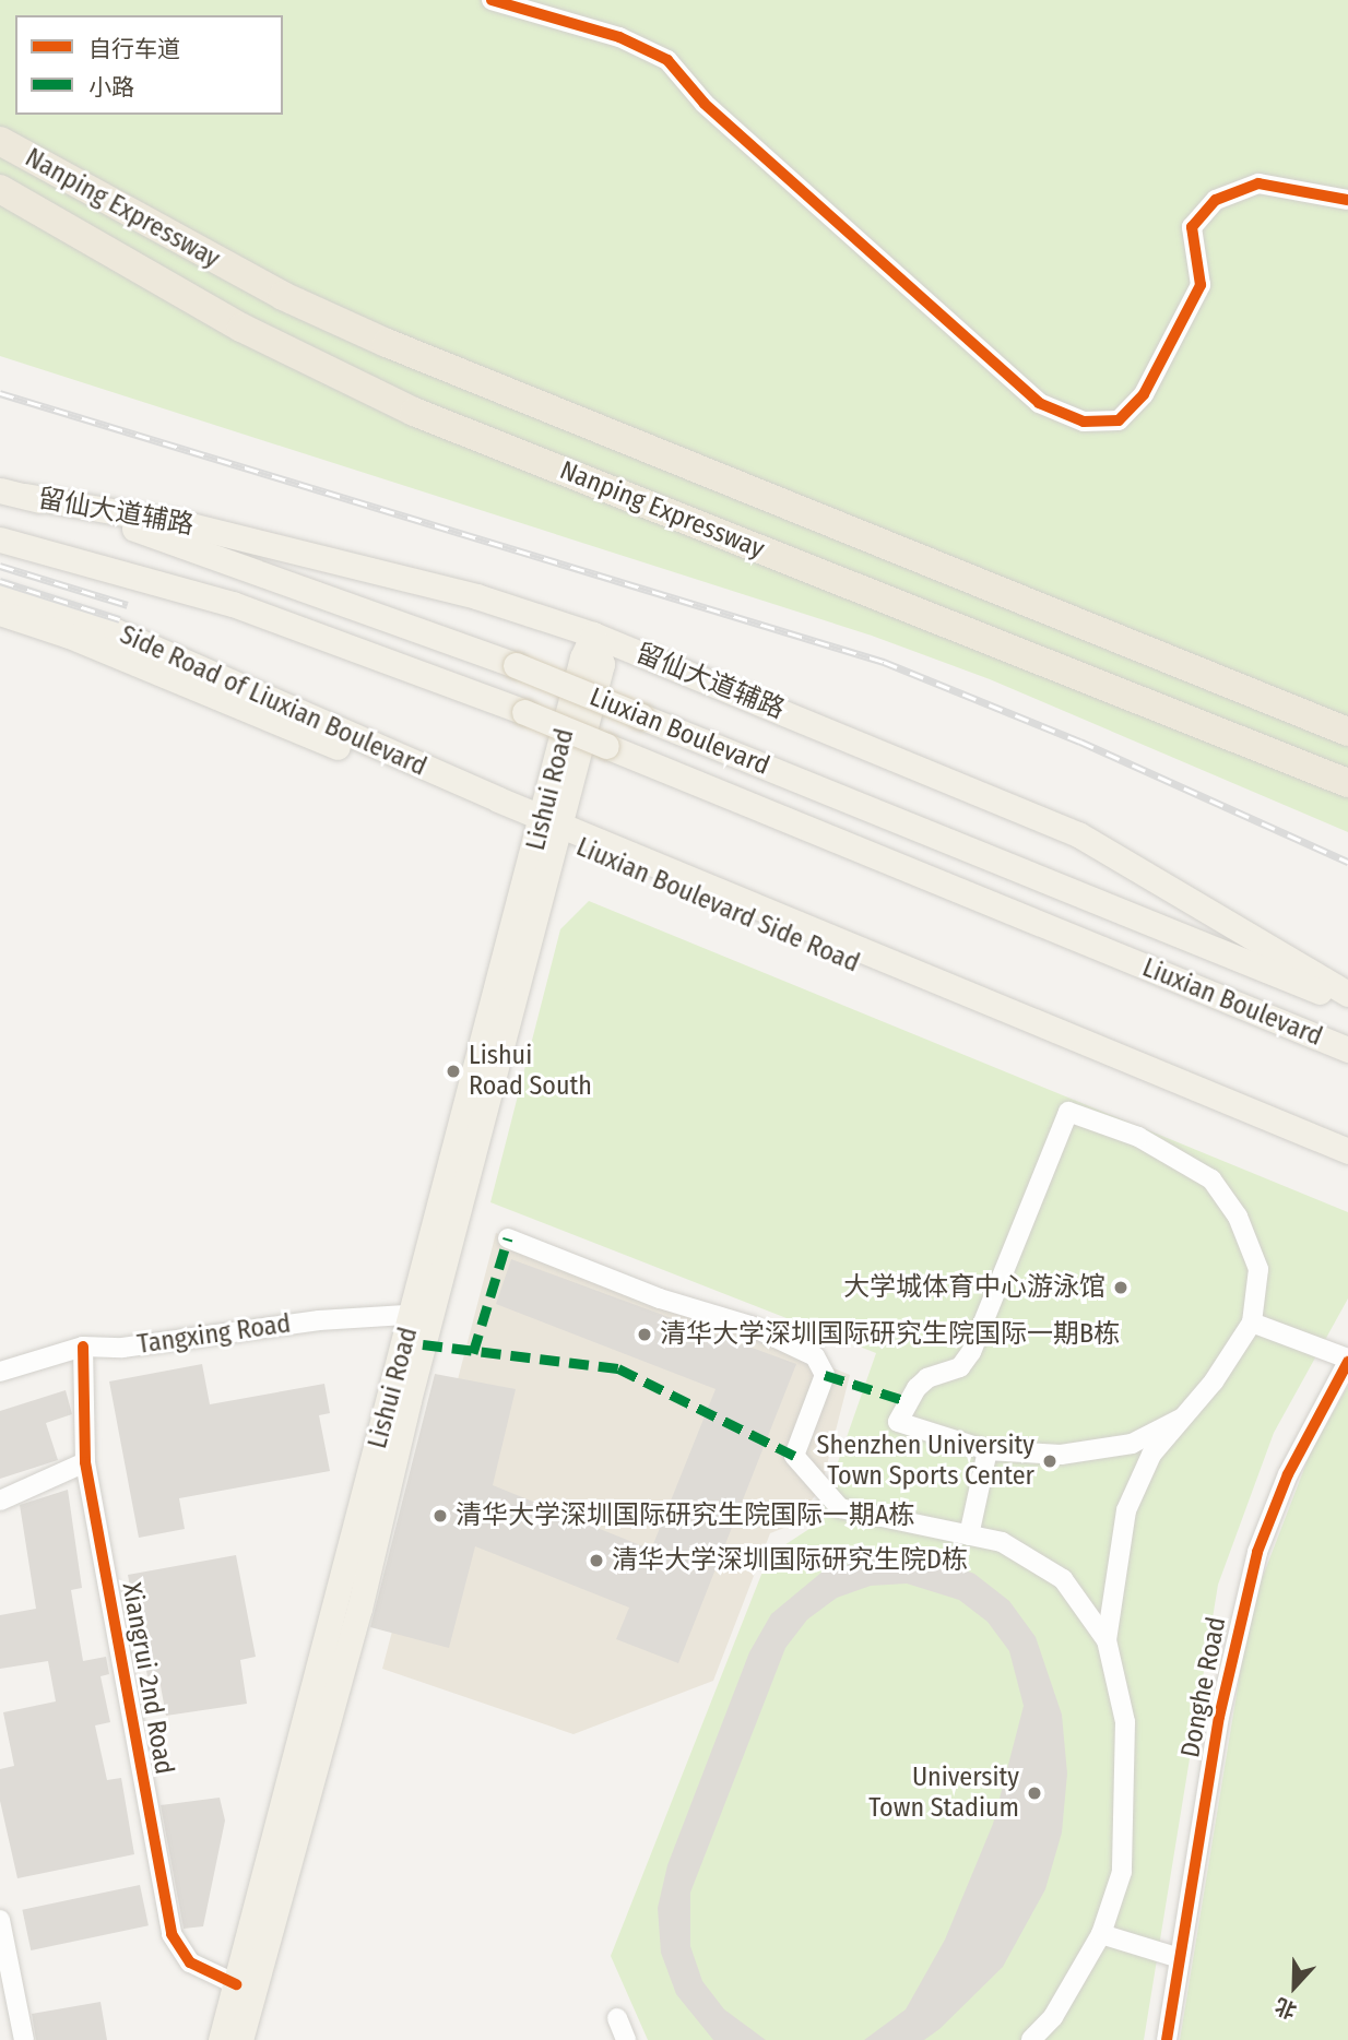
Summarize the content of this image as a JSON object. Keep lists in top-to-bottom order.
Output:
{
  "streets": {
    "highway": ["Nanping Expressway"],
    "main road": [
      "留仙大道辅路",
      "Side Road of Liuxian Boulevard",
      "Liuxian Boulevard",
      "Lishui Road",
      "Liuxian Boulevard Side Road"
    ],
    "street": ["Tangxing Road", "Xiangrui 2nd Road", "Donghe Road"]
  },
  "crossings": [
    ["留仙大道辅路", "Liuxian Boulevard"],
    ["留仙大道辅路", "Lishui Road"],
    ["Side Road of Liuxian Boulevard", "Lishui Road"],
    ["Side Road of Liuxian Boulevard", "Liuxian Boulevard Side Road"],
    ["Lishui Road", "Liuxian Boulevard Side Road"],
    ["Lishui Road", "Tangxing Road"],
    ["Lishui Road", "Xiangrui 2nd Road"],
    ["Tangxing Road", "Xiangrui 2nd Road"]
  ],
  "places": [
    "Lishui Road South",
    "大学城体育中心游泳馆",
    "清华大学深圳国际研究生院国际一期B栋",
    "Shenzhen University Town Sports Center",
    "清华大学深圳国际研究生院国际一期A栋",
    "清华大学深圳国际研究生院D栋",
    "University Town Stadium"
  ],
  "legend": ["自行车道", "小路"],
  "north": "bottom"
}
